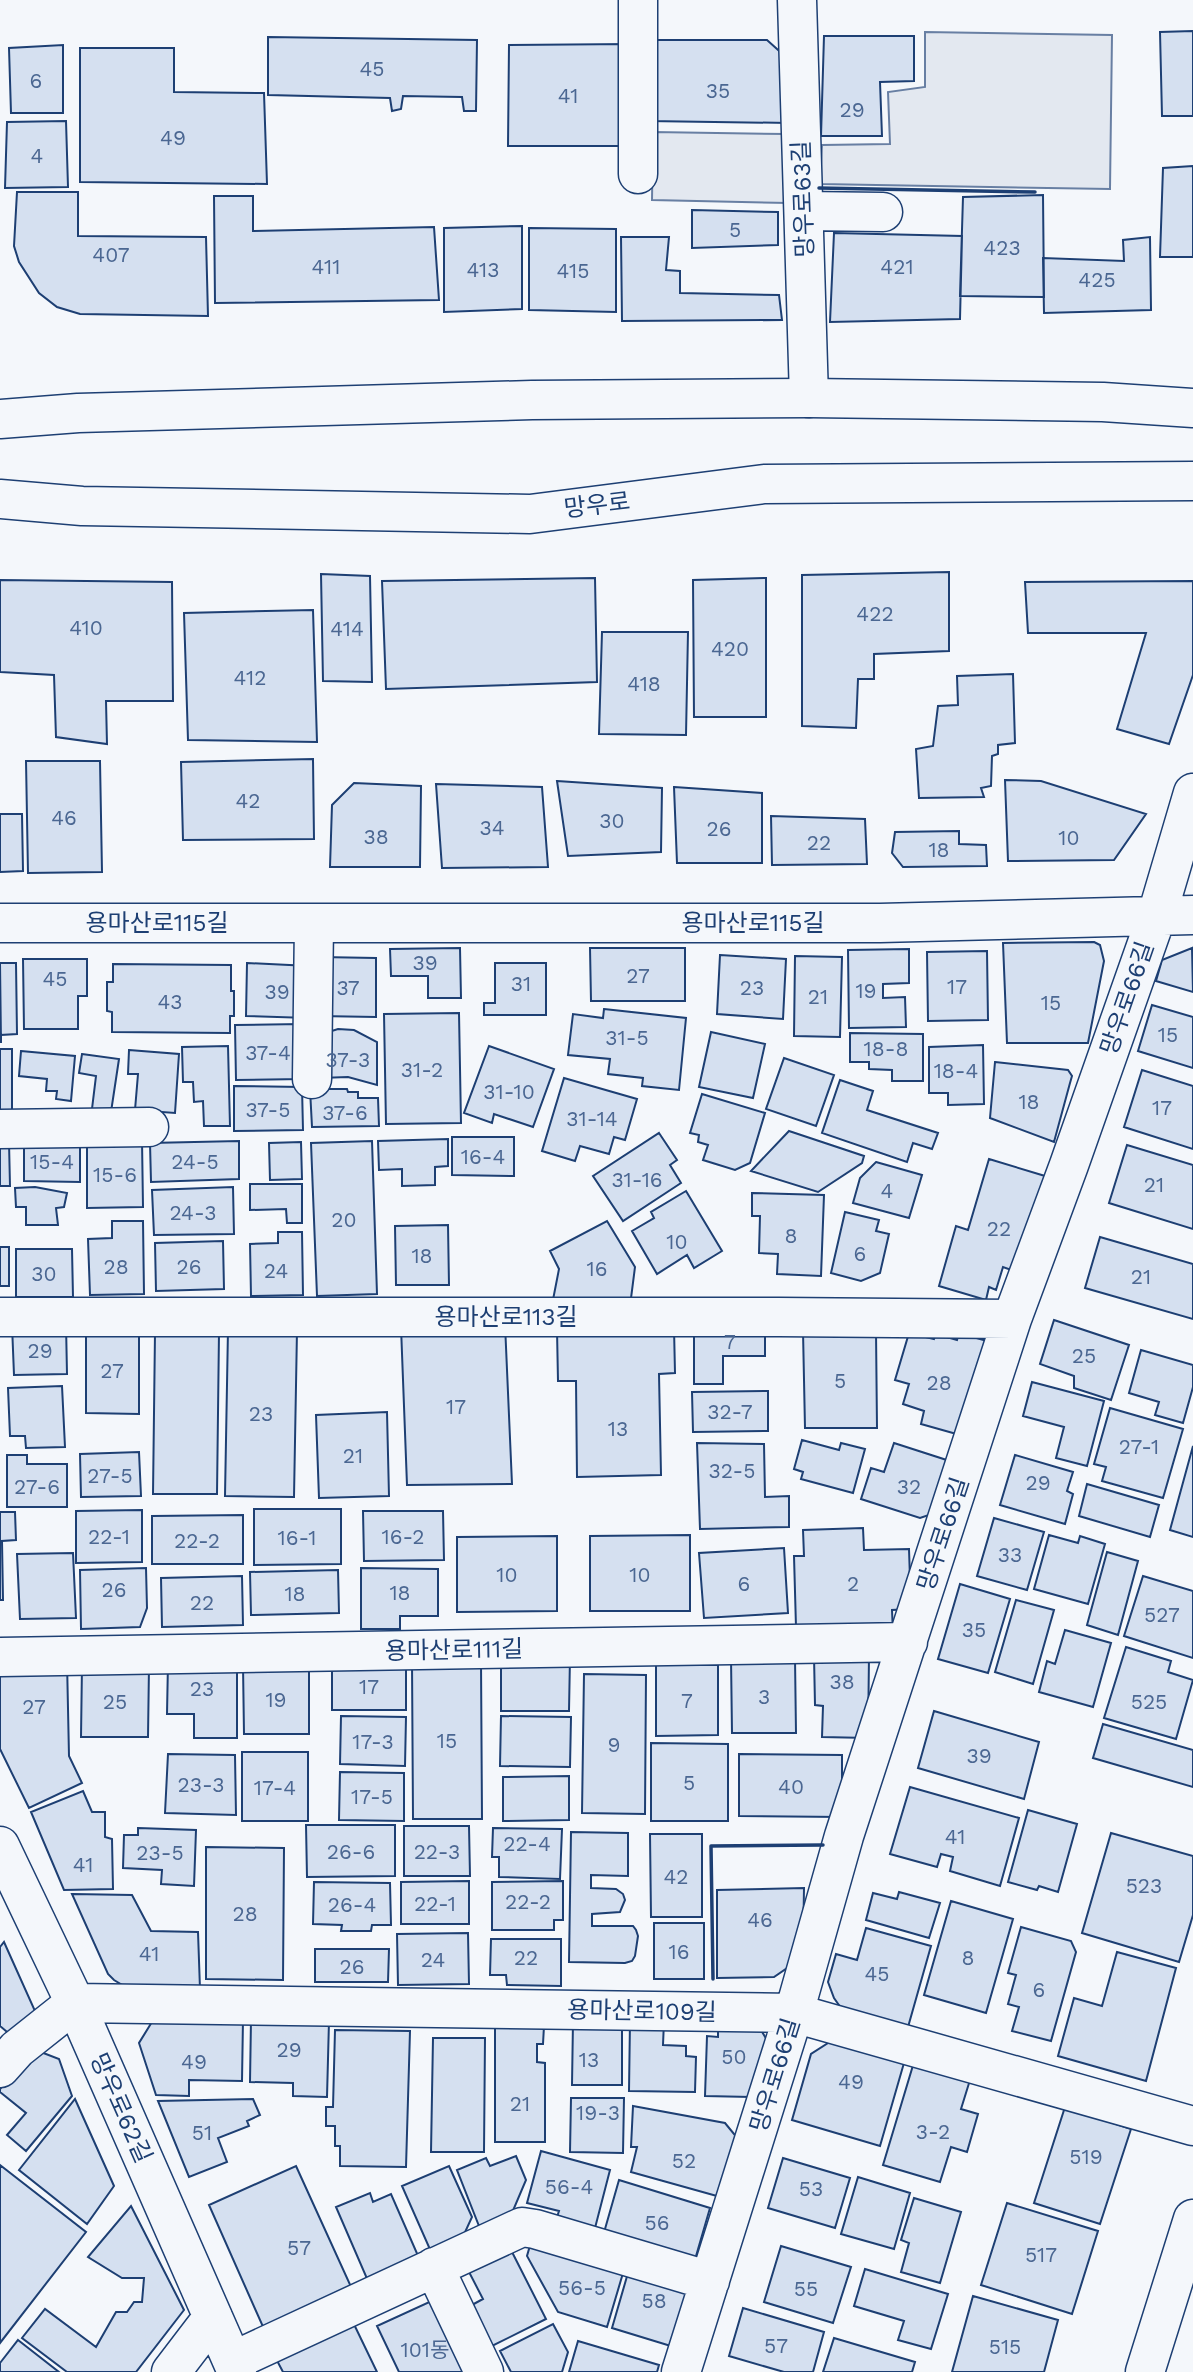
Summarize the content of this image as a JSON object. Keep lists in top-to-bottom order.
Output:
{
  "streets": {
    "street": [
      "망우로63길",
      "망우로",
      "용마산로115길",
      "망우로66길",
      "용마산로113길",
      "용마산로111길",
      "용마산로109길",
      "망우로62길"
    ]
  },
  "crossings": [
    ["용마산로115길", "망우로66길"],
    ["망우로66길", "용마산로113길"],
    ["망우로66길", "용마산로111길"],
    ["망우로66길", "용마산로109길"],
    ["용마산로109길", "망우로62길"]
  ],
  "house_numbers": [
    "45",
    "6",
    "35",
    "41",
    "29",
    "49",
    "4",
    "5",
    "423",
    "407",
    "411",
    "421",
    "413",
    "415",
    "425",
    "422",
    "410",
    "414",
    "420",
    "412",
    "418",
    "42",
    "46",
    "30",
    "34",
    "26",
    "38",
    "10",
    "22",
    "18",
    "39",
    "27",
    "45",
    "31",
    "17",
    "37",
    "23",
    "19",
    "39",
    "21",
    "43",
    "15",
    "15",
    "31-5",
    "18-8",
    "37-4",
    "37-3",
    "31-2",
    "18-4",
    "31-10",
    "18",
    "17",
    "37-5",
    "37-6",
    "31-14",
    "16-4",
    "15-4",
    "24-5",
    "15-6",
    "31-16",
    "21",
    "4",
    "24-3",
    "20",
    "22",
    "8",
    "10",
    "6",
    "18",
    "28",
    "26",
    "16",
    "24",
    "30",
    "21",
    "7",
    "29",
    "25",
    "27",
    "5",
    "28",
    "17",
    "32-7",
    "23",
    "13",
    "27-1",
    "21",
    "32-5",
    "27-5",
    "29",
    "27-6",
    "32",
    "22-1",
    "16-2",
    "16-1",
    "22-2",
    "33",
    "10",
    "10",
    "6",
    "2",
    "26",
    "18",
    "18",
    "22",
    "527",
    "35",
    "38",
    "17",
    "23",
    "3",
    "19",
    "7",
    "25",
    "525",
    "27",
    "15",
    "17-3",
    "9",
    "39",
    "5",
    "23-3",
    "40",
    "17-4",
    "17-5",
    "41",
    "22-4",
    "26-6",
    "22-3",
    "23-5",
    "41",
    "42",
    "523",
    "22-2",
    "22-1",
    "26-4",
    "28",
    "46",
    "16",
    "41",
    "22",
    "8",
    "24",
    "26",
    "45",
    "6",
    "29",
    "50",
    "13",
    "49",
    "49",
    "21",
    "19-3",
    "3-2",
    "51",
    "519",
    "52",
    "56-4",
    "53",
    "56",
    "57",
    "517",
    "56-5",
    "55",
    "58",
    "57",
    "515",
    "101동"
  ]
}
